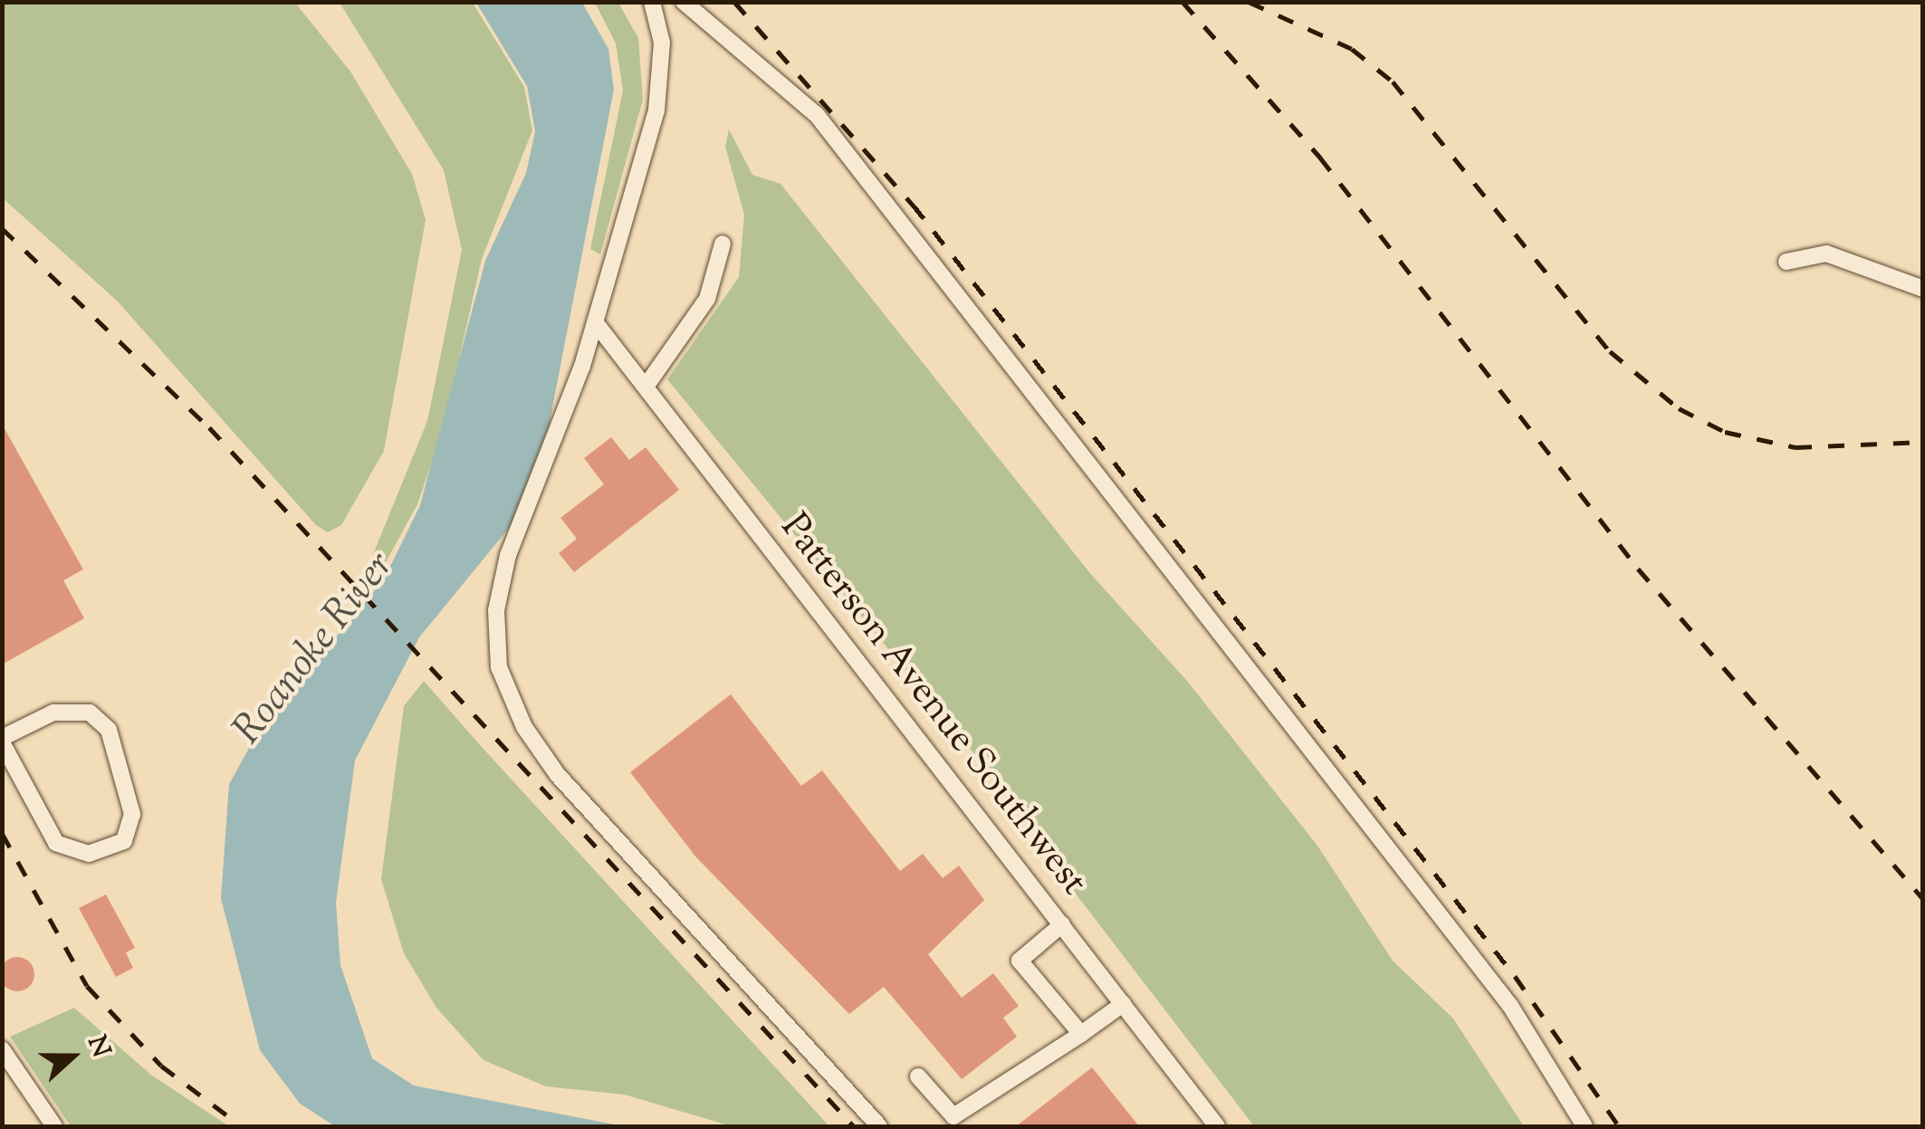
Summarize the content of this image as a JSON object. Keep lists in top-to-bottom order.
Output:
{
  "streets": {
    "street": ["Patterson Avenue Southwest"]
  },
  "water": ["Roanoke River"],
  "north": "right"
}
